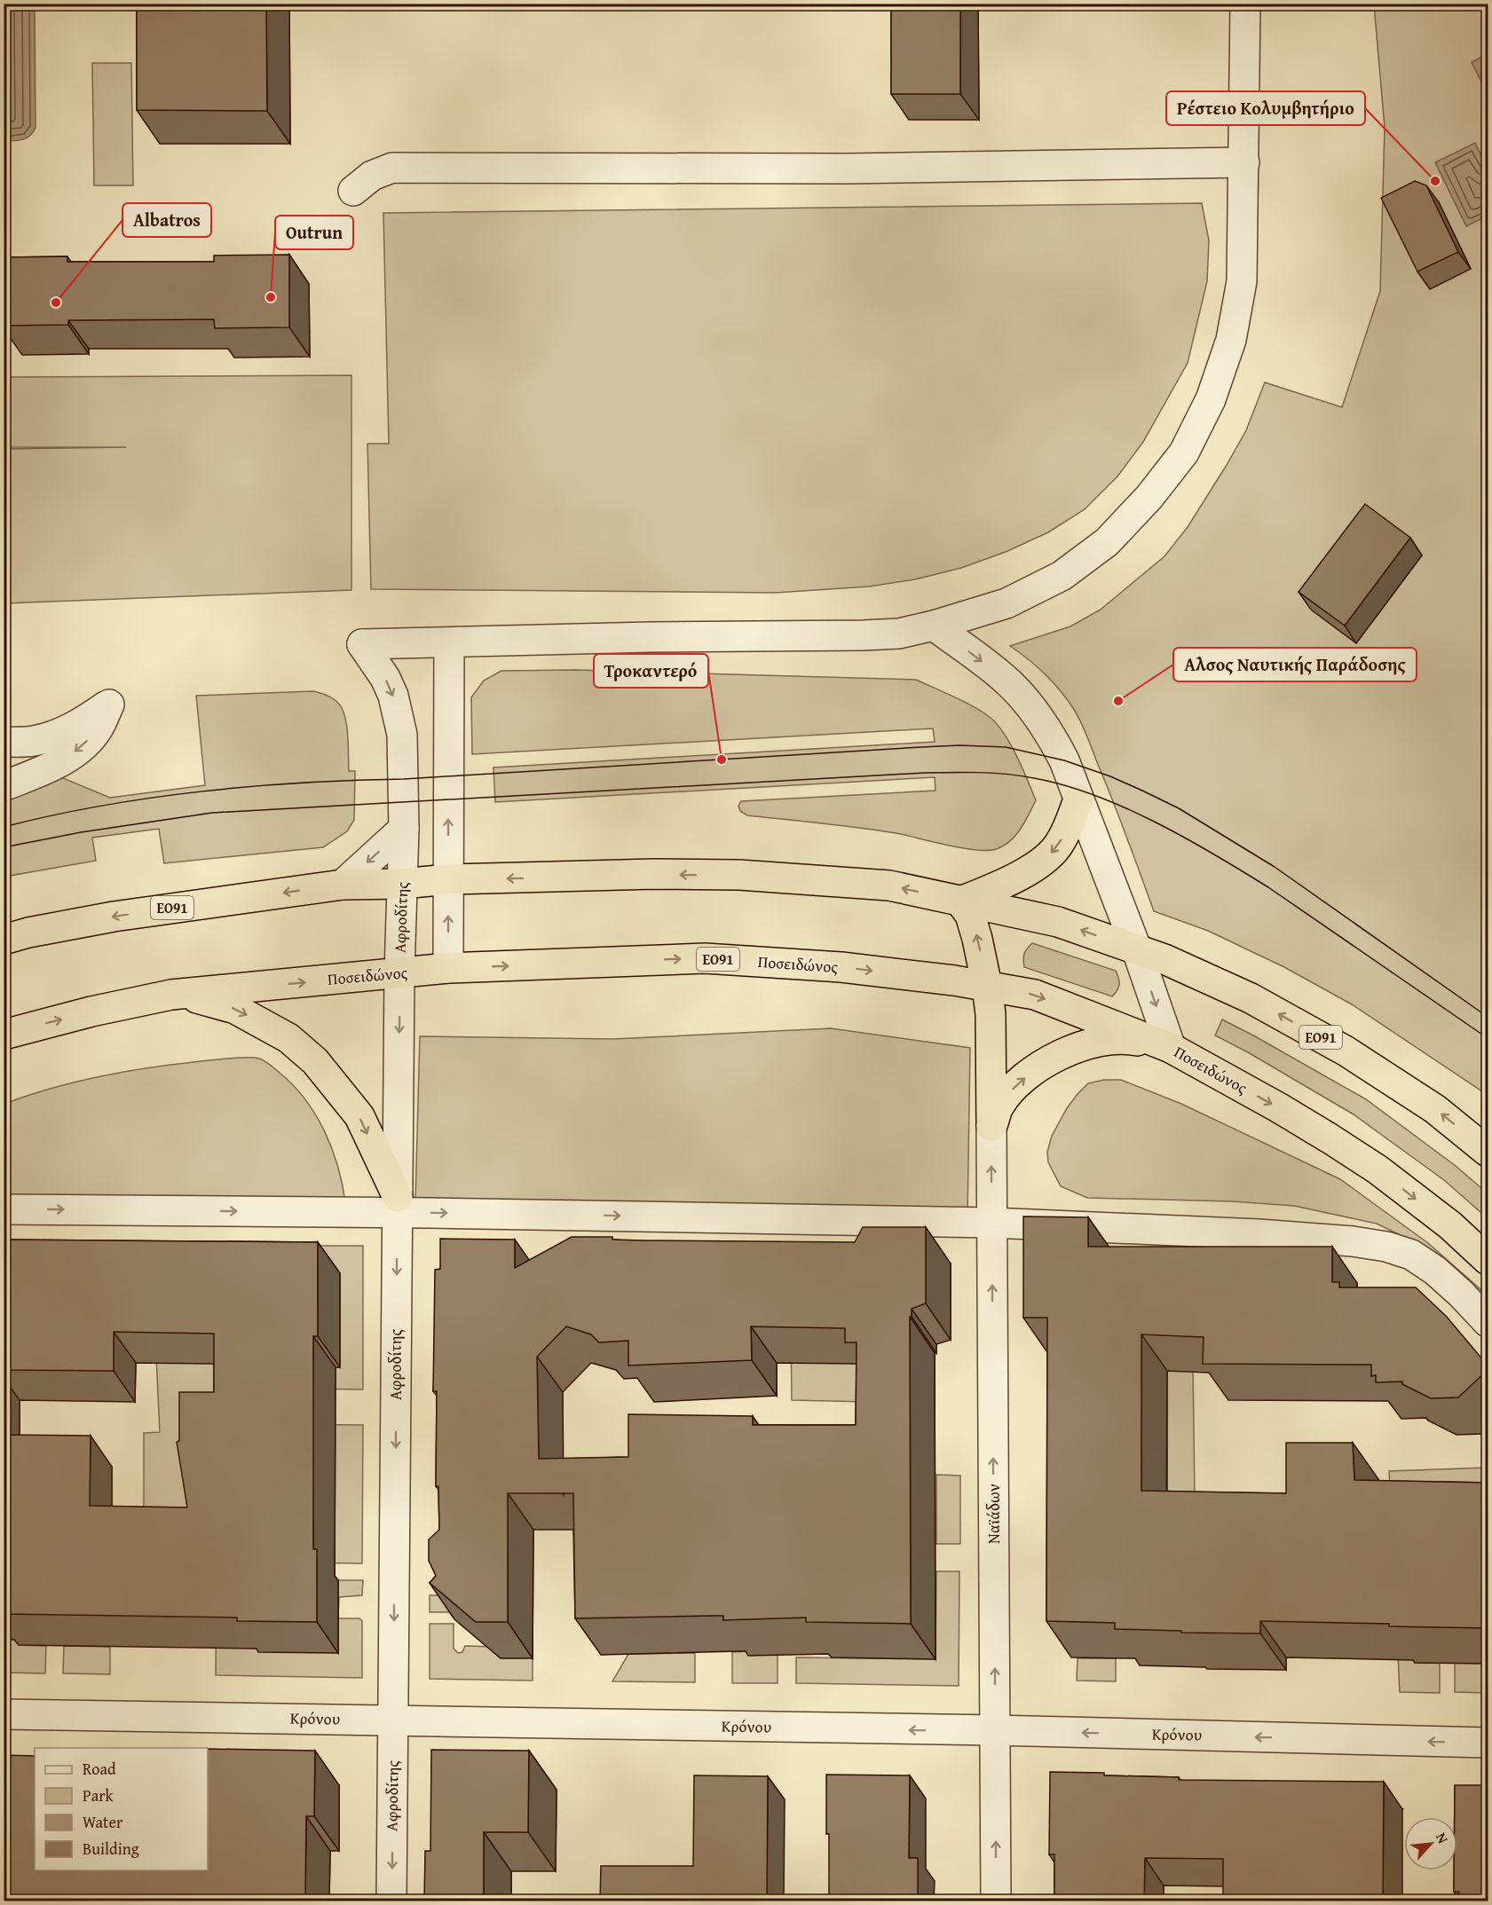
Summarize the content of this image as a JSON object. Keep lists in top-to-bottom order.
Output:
{
  "streets": {
    "highway": ["ΕΟ91", "Ποσειδώνος"],
    "street": ["Αφροδίτης", "Ναϊάδων", "Κρόνου"]
  },
  "crossings": [
    ["ΕΟ91", "Αφροδίτης"],
    ["Αφροδίτης", "Ποσειδώνος"],
    ["Αφροδίτης", "Κρόνου"],
    ["Ναϊάδων", "Κρόνου"]
  ],
  "one_way": ["Αφροδίτης", "Ναϊάδων", "Κρόνου"],
  "places": [
    "Ρέστειο Κολυμβητήριο",
    "Outrun",
    "Albatros",
    "Αλσος Ναυτικής Παράδοσης",
    "Τροκαντερό"
  ],
  "legend": [
    "Road",
    "Park",
    "Water",
    "Building"
  ],
  "north": "top right"
}
